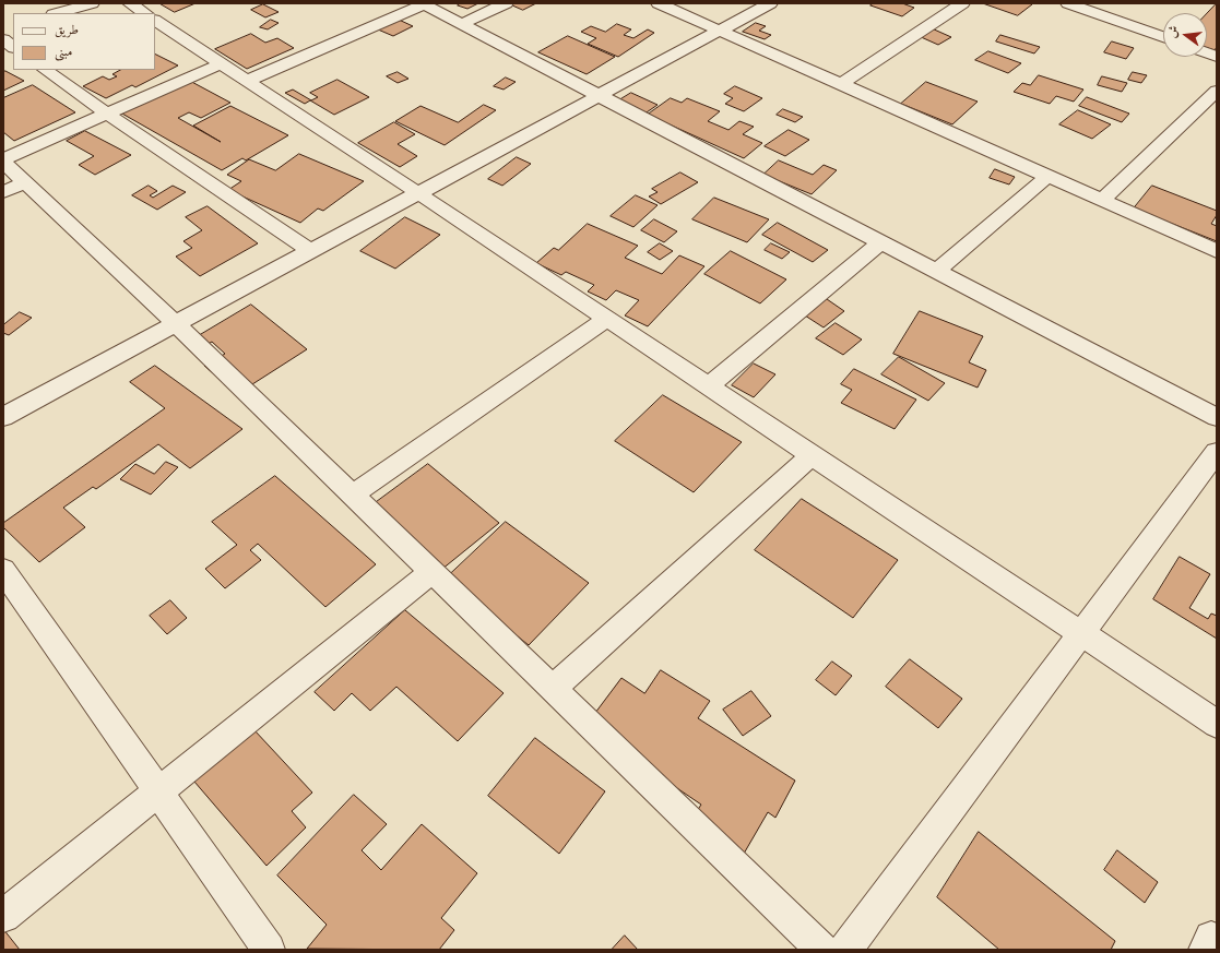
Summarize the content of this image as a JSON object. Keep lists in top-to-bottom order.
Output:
{
  "legend": ["طريق", "مبنى"],
  "north": "left"
}
